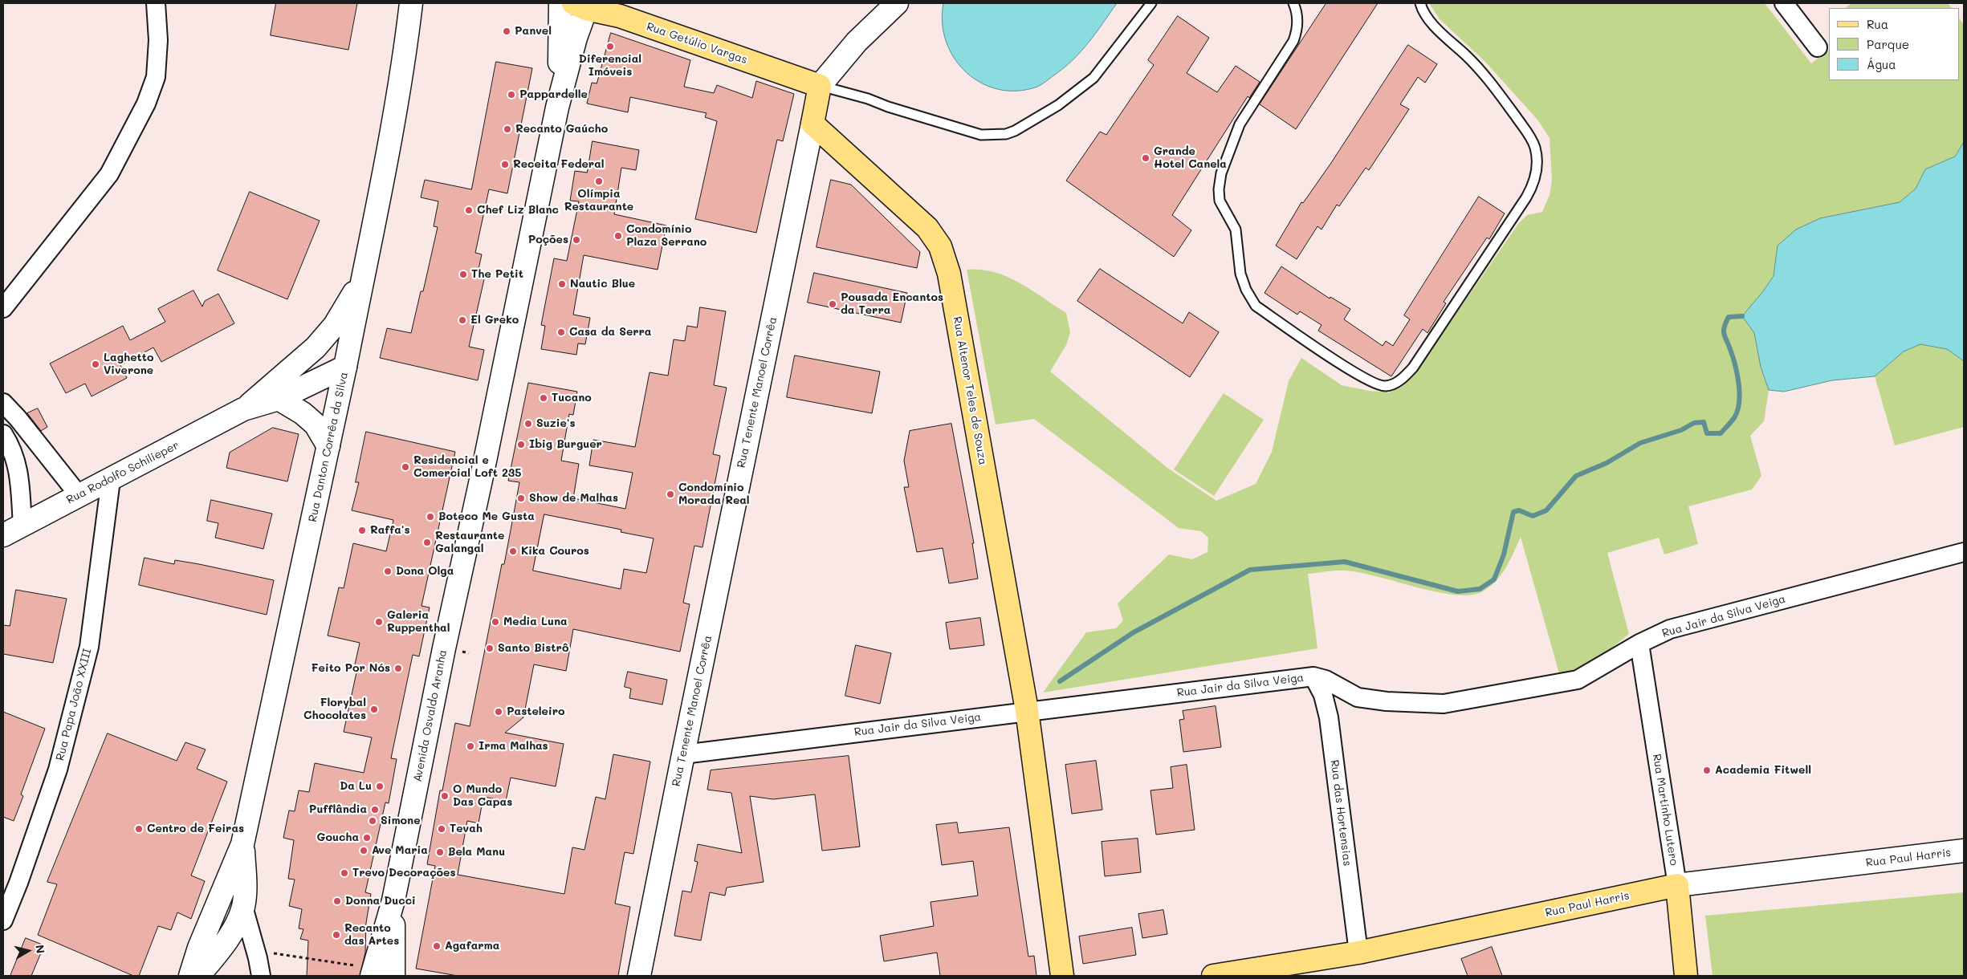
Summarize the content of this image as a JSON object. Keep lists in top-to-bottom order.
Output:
{
  "streets": {
    "main road": [
      "Rua Getúlio Vargas",
      "Rua Altenor Teles de Souza",
      "Rua Tenente Manoel Corrêa",
      "Rua Martinho Lutero",
      "Rua Paul Harris"
    ],
    "street": [
      "Rua Danton Corrêa da Silva",
      "Rua Rodolfo Schilieper",
      "Rua Jair da Silva Veiga",
      "Rua Papa João XXIII",
      "Avenida Osvaldo Aranha",
      "Rua das Hortensias"
    ]
  },
  "crossings": [
    ["Rua Getúlio Vargas", "Rua Tenente Manoel Corrêa"],
    ["Rua Getúlio Vargas", "Avenida Osvaldo Aranha"],
    ["Rua Altenor Teles de Souza", "Rua Tenente Manoel Corrêa"],
    ["Rua Altenor Teles de Souza", "Rua Jair da Silva Veiga"],
    ["Rua Tenente Manoel Corrêa", "Rua Jair da Silva Veiga"],
    ["Rua Danton Corrêa da Silva", "Rua Rodolfo Schilieper"],
    ["Rua Rodolfo Schilieper", "Rua Papa João XXIII"],
    ["Rua Jair da Silva Veiga", "Rua Martinho Lutero"],
    ["Rua Jair da Silva Veiga", "Rua das Hortensias"],
    ["Rua Martinho Lutero", "Rua Paul Harris"],
    ["Rua das Hortensias", "Rua Paul Harris"]
  ],
  "places": [
    "Panvel",
    "Diferencial Imóveis",
    "Pappardelle",
    "Recanto Gaúcho",
    "Grande Hotel Canela",
    "Receita Federal",
    "Olímpia Restaurante",
    "Chef Liz Blanc",
    "Condomínio Plaza Serrano",
    "Poções",
    "The Petit",
    "Nautic Blue",
    "Pousada Encantos da Terra",
    "El Greko",
    "Casa da Serra",
    "Laghetto Viverone",
    "Tucano",
    "Suzie's",
    "Ibig Burguer",
    "Residencial e Comercial Loft 235",
    "Condomínio Morada Real",
    "Show de Malhas",
    "Boteco Me Gusta",
    "Raffa's",
    "Restaurante Galangal",
    "Kika Couros",
    "Dona Olga",
    "Galeria Ruppenthal",
    "Media Luna",
    "Santo Bistrô",
    "Feito Por Nós",
    "Florybal Chocolates",
    "Pasteleiro",
    "Irma Malhas",
    "Academia Fitwell",
    "Da Lu",
    "O Mundo Das Capas",
    "Pufflândia",
    "Simone",
    "Centro de Feiras",
    "Tevah",
    "Goucha",
    "Ave Maria",
    "Bela Manu",
    "Trevo Decorações",
    "Donna Ducci",
    "Recanto das Artes",
    "Agafarma"
  ],
  "legend": ["Rua", "Parque", "Água"],
  "north": "right"
}
